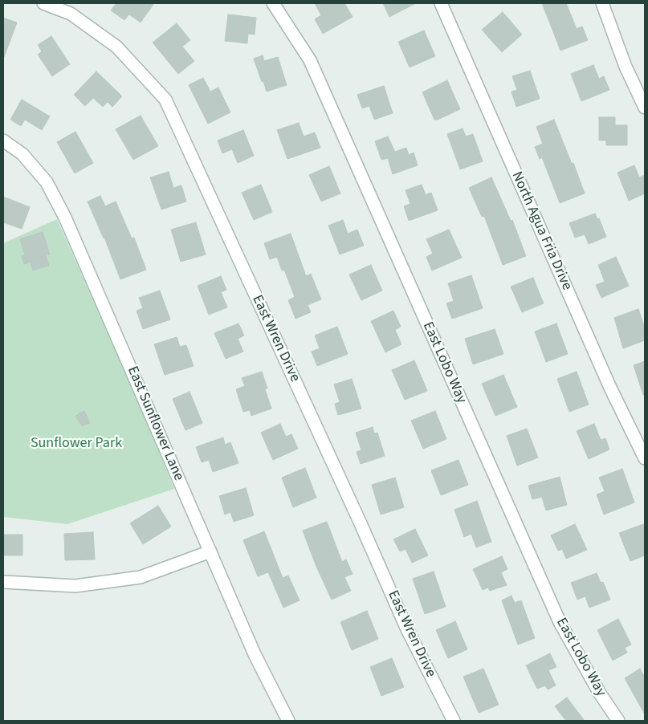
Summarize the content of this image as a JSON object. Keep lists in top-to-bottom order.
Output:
{
  "streets": {
    "street": [
      "North Agua Fria Drive",
      "East Wren Drive",
      "East Lobo Way",
      "East Sunflower Lane"
    ]
  },
  "parks": ["Sunflower Park"]
}
